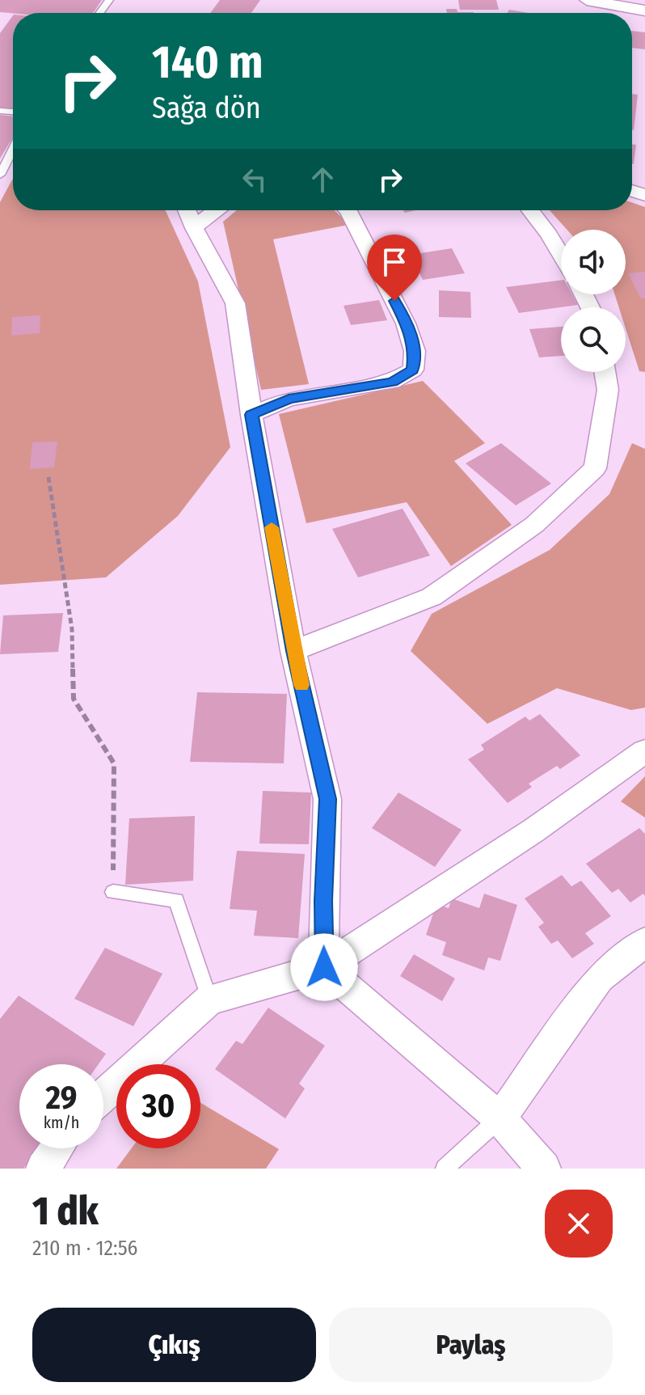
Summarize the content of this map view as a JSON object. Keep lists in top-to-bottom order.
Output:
{
  "page": {
    "turn": ["140 m", "Sağa dön"],
    "speed": "29 km/h",
    "limit": "30",
    "heading": ["1 dk", "210 m · 12:56"],
    "buttons": ["Çıkış", "Paylaş"]
  }
}
